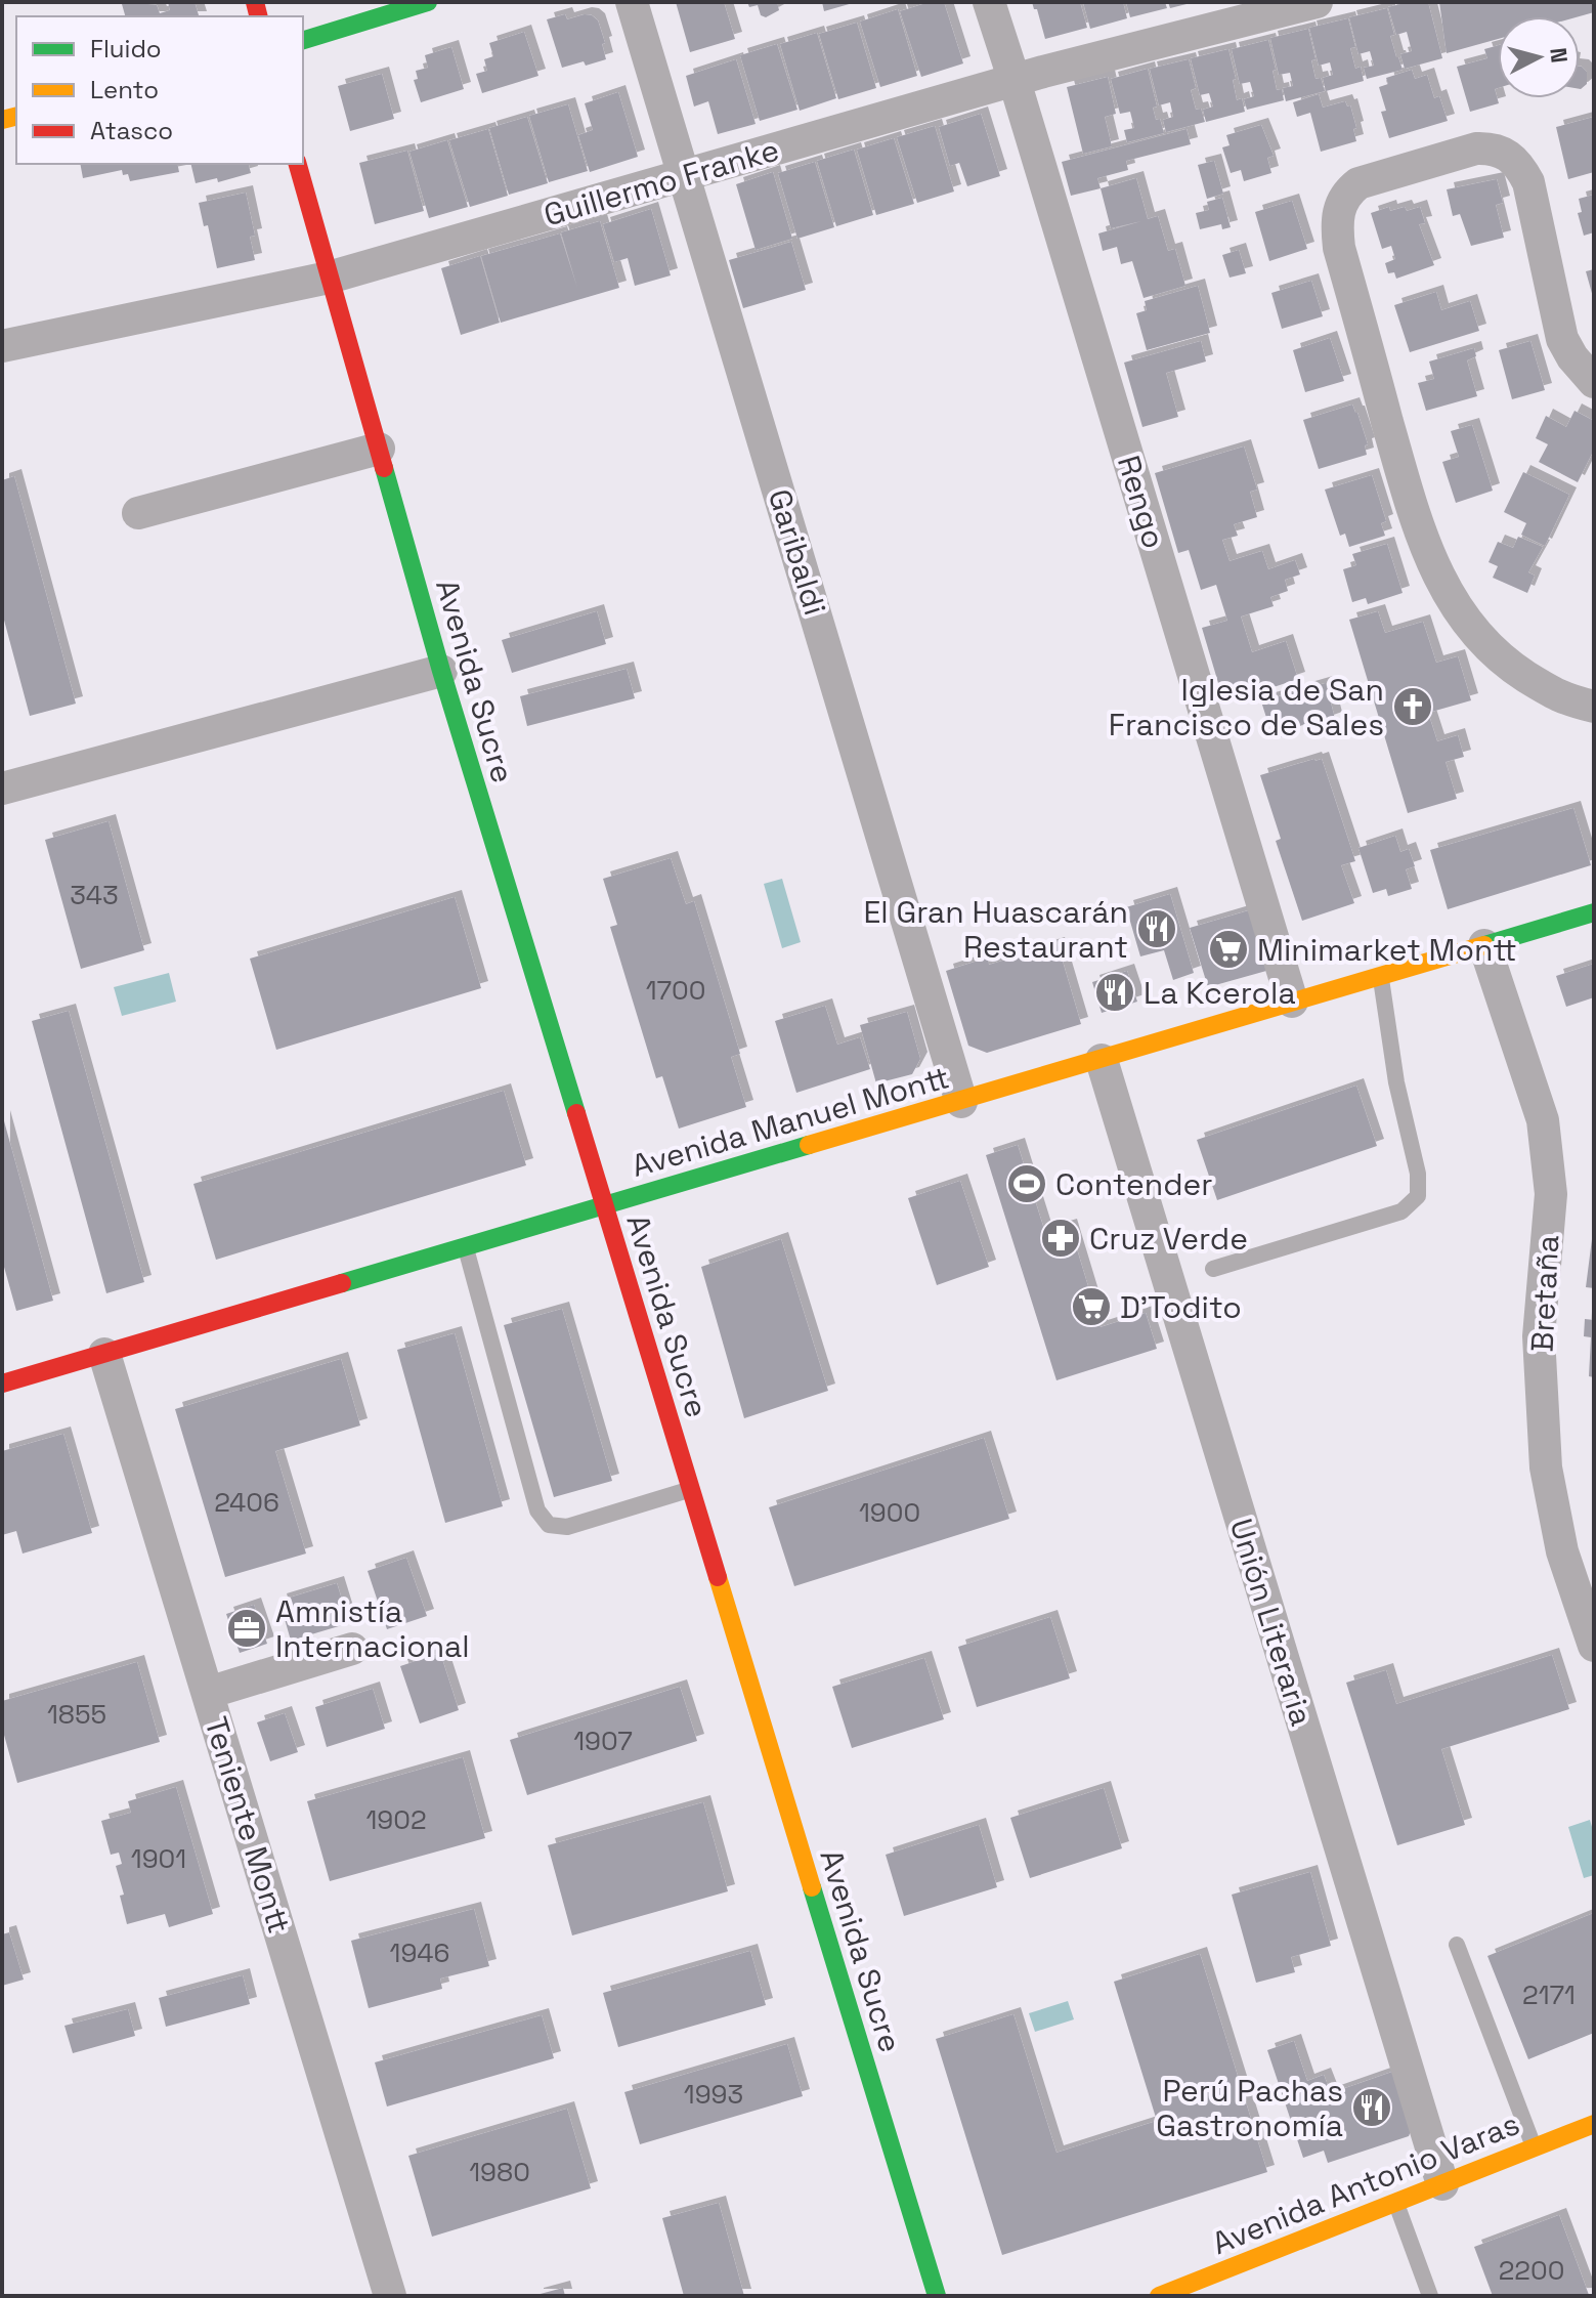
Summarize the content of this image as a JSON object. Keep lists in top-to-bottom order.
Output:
{
  "streets": {
    "street": [
      "Guillermo Franke",
      "Rengo",
      "Garibaldi",
      "Avenida Sucre",
      "Avenida Manuel Montt",
      "Bretaña",
      "Unión Literaria",
      "Teniente Montt",
      "Avenida Antonio Varas"
    ]
  },
  "crossings": [
    ["Guillermo Franke", "Rengo"],
    ["Guillermo Franke", "Garibaldi"],
    ["Guillermo Franke", "Avenida Sucre"],
    ["Rengo", "Avenida Manuel Montt"],
    ["Garibaldi", "Avenida Manuel Montt"],
    ["Avenida Sucre", "Avenida Manuel Montt"],
    ["Avenida Manuel Montt", "Bretaña"],
    ["Avenida Manuel Montt", "Unión Literaria"],
    ["Avenida Manuel Montt", "Teniente Montt"],
    ["Unión Literaria", "Avenida Antonio Varas"]
  ],
  "places": {
    "church": ["Iglesia de San Francisco de Sales"],
    "restaurant": ["El Gran Huascarán Restaurant", "La Kcerola", "Perú Pachas Gastronomía"],
    "supermarket": ["Minimarket Montt", "D'Todito"],
    "sports": ["Contender"],
    "pharmacy": ["Cruz Verde"],
    "office": ["Amnistía Internacional"]
  },
  "house_numbers": [
    "343",
    "1700",
    "2406",
    "1900",
    "1855",
    "1907",
    "1902",
    "1901",
    "1946",
    "2171",
    "1993",
    "1980",
    "2200"
  ],
  "legend": ["Fluido", "Lento", "Atasco"],
  "north": "right"
}
